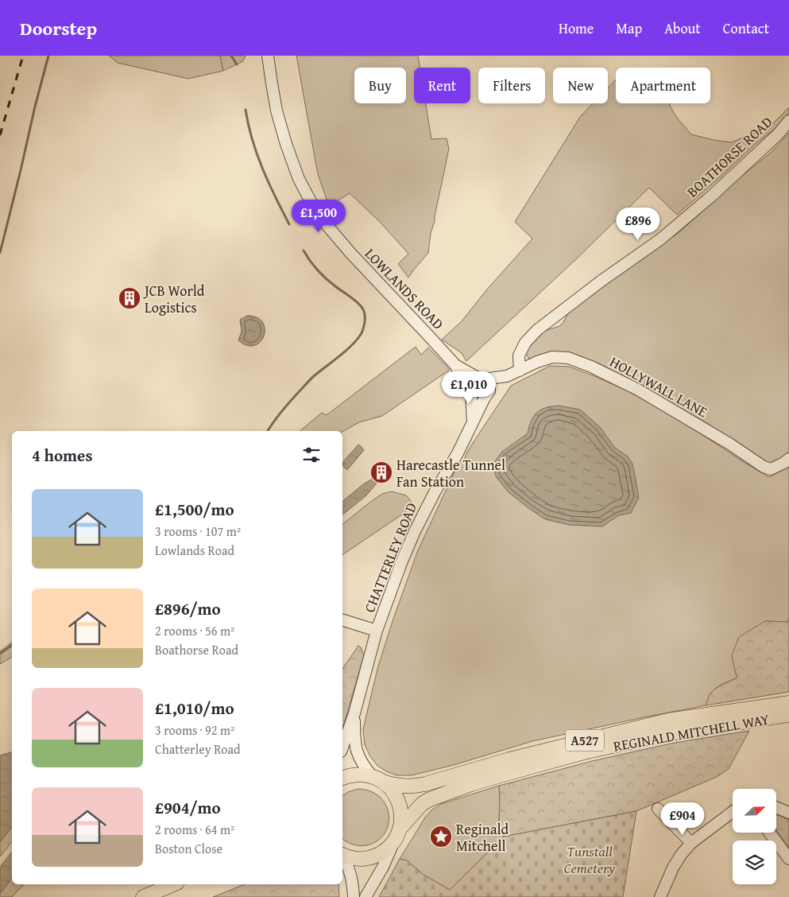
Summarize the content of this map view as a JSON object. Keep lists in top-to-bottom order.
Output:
{
  "streets": {
    "main road": ["REGINALD MITCHELL WAY", "A527"],
    "street": [
      "BOATHORSE ROAD",
      "LOWLANDS ROAD",
      "HOLLYWALL LANE",
      "CHATTERLEY ROAD"
    ]
  },
  "crossings": [
    ["BOATHORSE ROAD", "HOLLYWALL LANE"],
    ["LOWLANDS ROAD", "HOLLYWALL LANE"],
    ["LOWLANDS ROAD", "CHATTERLEY ROAD"],
    ["HOLLYWALL LANE", "CHATTERLEY ROAD"],
    ["CHATTERLEY ROAD", "REGINALD MITCHELL WAY"],
    ["CHATTERLEY ROAD", "A527"],
    ["REGINALD MITCHELL WAY", "A527"]
  ],
  "parks": ["Tunstall Cemetery"],
  "places": {
    "building": ["JCB World Logistics", "Harecastle Tunnel Fan Station"],
    "place": ["Reginald Mitchell"]
  },
  "north": "top right",
  "page": {
    "header": "Doorstep",
    "nav": [
      "Home",
      "Map",
      "About",
      "Contact"
    ],
    "chip": [
      "Buy",
      "Rent",
      "Filters",
      "New",
      "Apartment"
    ],
    "price": [
      "£1,500",
      "£896",
      "£1,010",
      "£904"
    ],
    "heading": "4 homes",
    "list": [
      {
        "name": "£1,500/mo",
        "note": "3 rooms · 107 m² · Lowlands Road"
      },
      {
        "name": "£896/mo",
        "note": "2 rooms · 56 m² · Boathorse Road"
      },
      {
        "name": "£1,010/mo",
        "note": "3 rooms · 92 m² · Chatterley Road"
      },
      {
        "name": "£904/mo",
        "note": "2 rooms · 64 m² · Boston Close"
      }
    ]
  }
}
